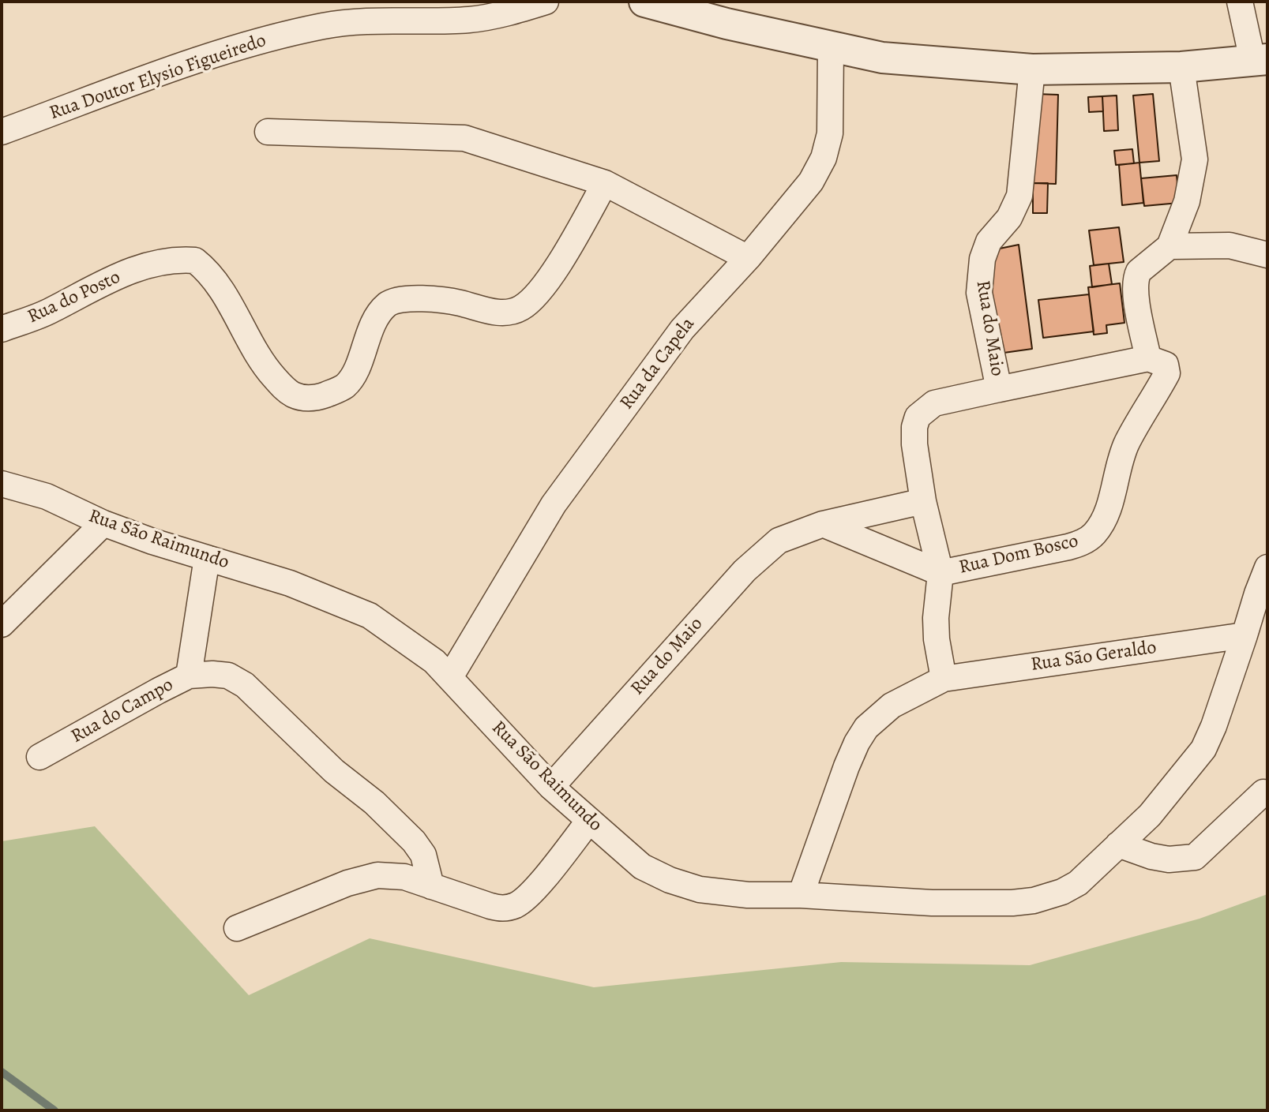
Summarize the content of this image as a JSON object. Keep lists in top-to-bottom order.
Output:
{
  "streets": {
    "street": [
      "Rua Doutor Elysio Figueiredo",
      "Rua do Posto",
      "Rua do Maio",
      "Rua da Capela",
      "Rua São Raimundo",
      "Rua Dom Bosco",
      "Rua São Geraldo",
      "Rua do Campo"
    ]
  },
  "crossings": [
    ["Rua do Maio", "Rua São Raimundo"],
    ["Rua da Capela", "Rua São Raimundo"],
    ["Rua São Raimundo", "Rua São Geraldo"],
    ["Rua São Raimundo", "Rua do Campo"]
  ]
}
